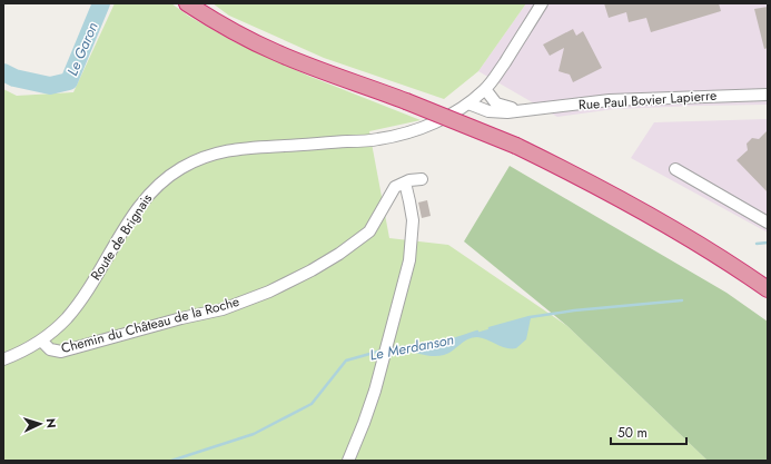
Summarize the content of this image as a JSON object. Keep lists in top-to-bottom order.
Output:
{
  "streets": {
    "street": ["Rue Paul Bovier Lapierre", "Route de Brignais", "Chemin du Château de la Roche"]
  },
  "crossings": [
    ["Rue Paul Bovier Lapierre", "Route de Brignais"],
    ["Route de Brignais", "Chemin du Château de la Roche"]
  ],
  "water": ["Le Garon", "Le Merdanson"],
  "scale_bar": "50 m",
  "north": "right"
}
